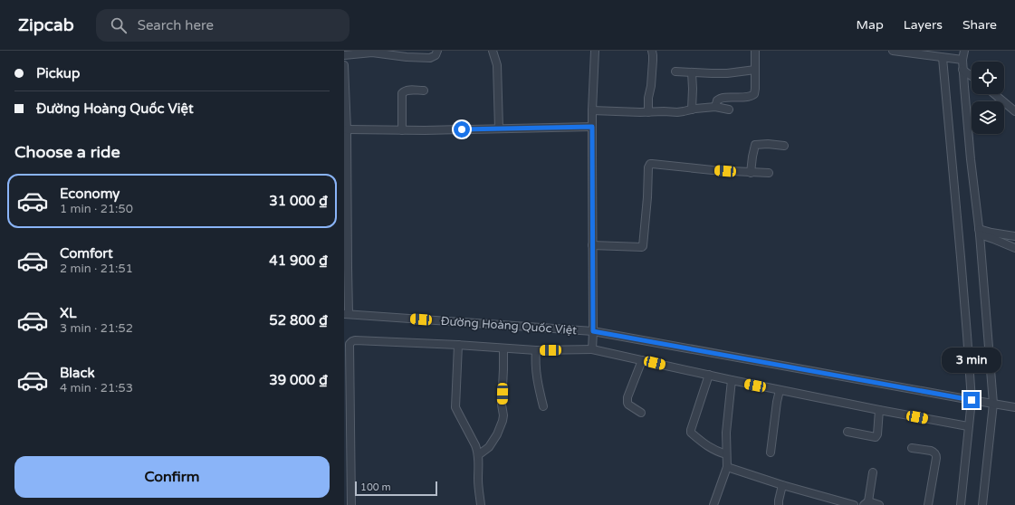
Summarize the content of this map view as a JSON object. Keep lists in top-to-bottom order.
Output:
{
  "streets": {
    "street": ["Đường Hoàng Quốc Việt"]
  },
  "scale_bar": "100 m",
  "page": {
    "header": "Zipcab",
    "search": "Search here",
    "nav": ["Map", "Layers", "Share"],
    "banner": ["Pickup", "Đường Hoàng Quốc Việt"],
    "heading": "Choose a ride",
    "list": [
      {
        "name": "Economy",
        "note": "1 min · 21:50",
        "value": "31 000 ₫"
      },
      {
        "name": "Comfort",
        "note": "2 min · 21:51",
        "value": "41 900 ₫"
      },
      {
        "name": "XL",
        "note": "3 min · 21:52",
        "value": "52 800 ₫"
      },
      {
        "name": "Black",
        "note": "4 min · 21:53",
        "value": "39 000 ₫"
      }
    ],
    "bubble": "3 min",
    "buttons": "Confirm",
    "scale": "100 m"
  }
}
